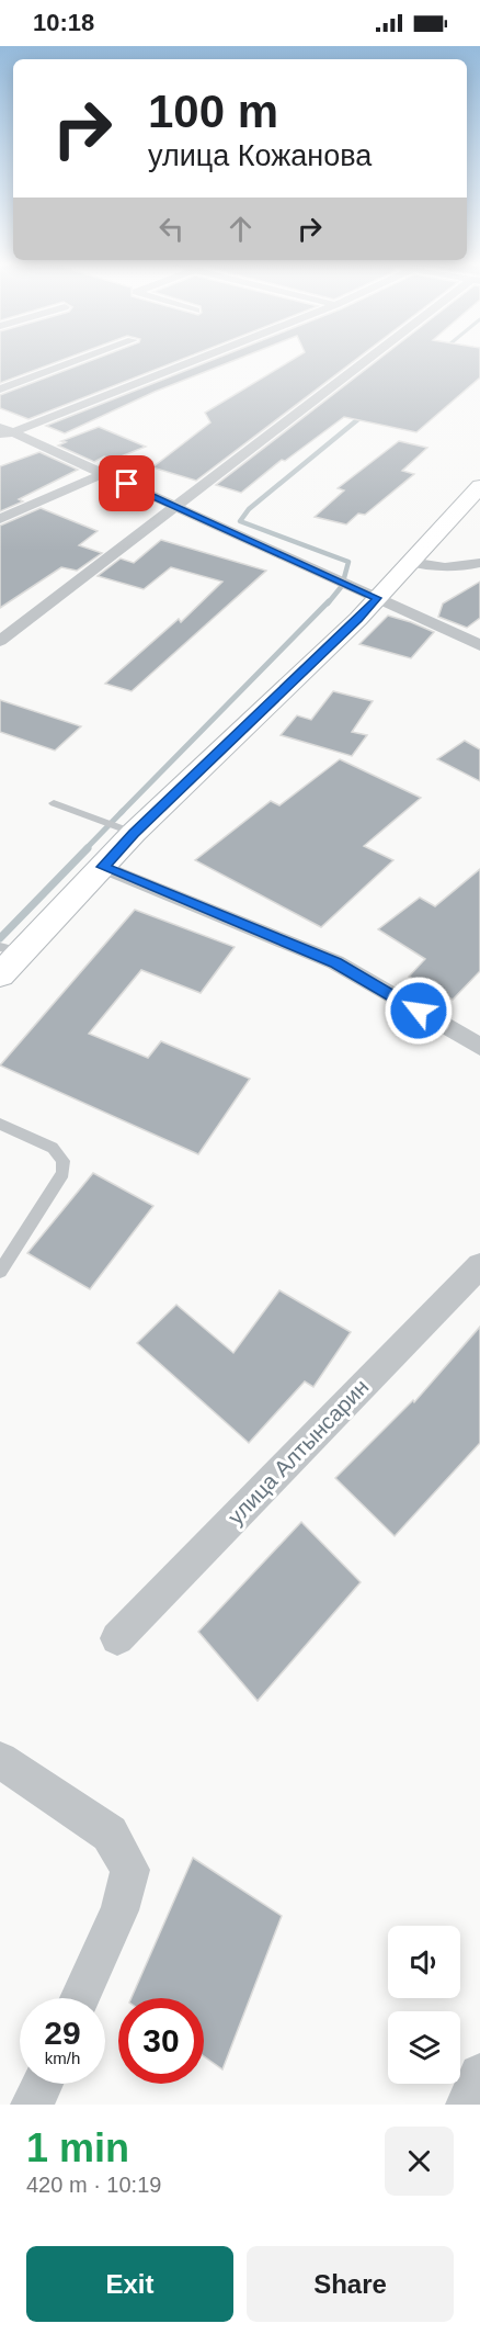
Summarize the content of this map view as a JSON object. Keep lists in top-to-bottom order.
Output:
{
  "streets": {
    "street": ["улица Алтынсарин"]
  },
  "page": {
    "status": "10:18",
    "turn": ["100 m", "улица Кожанова"],
    "speed": "29 km/h",
    "limit": "30",
    "heading": ["1 min", "420 m · 10:19"],
    "buttons": ["Exit", "Share"]
  }
}
